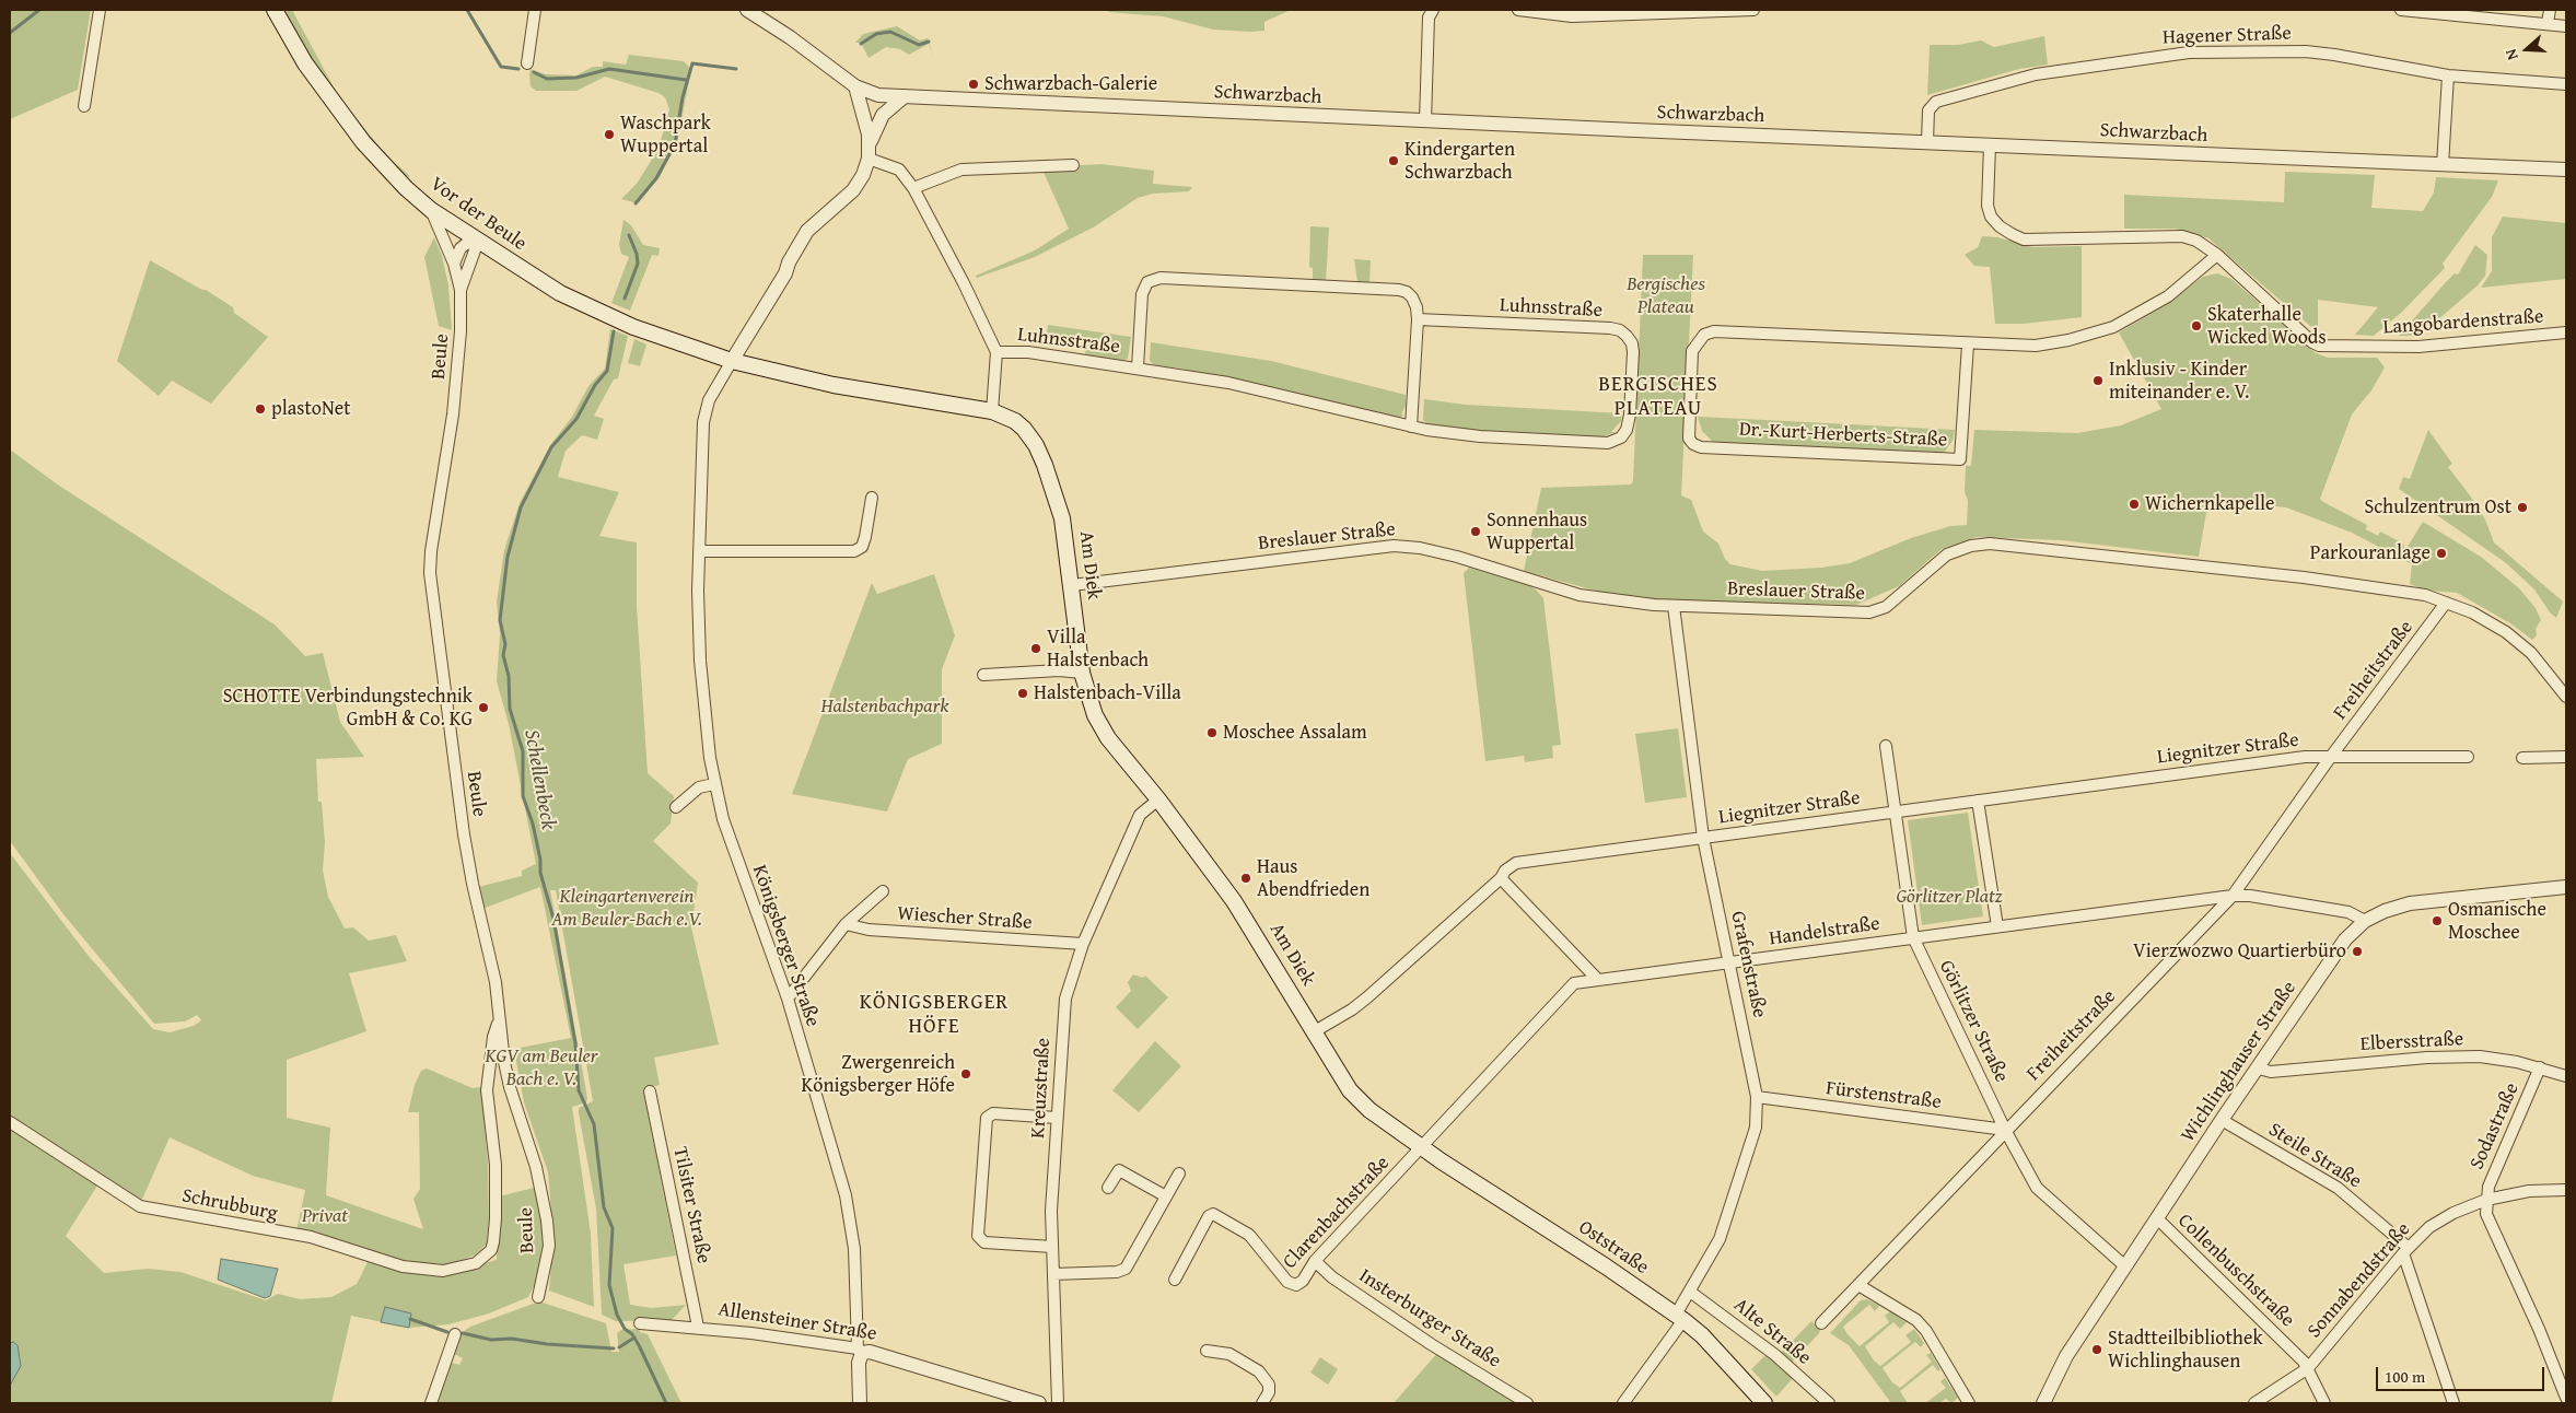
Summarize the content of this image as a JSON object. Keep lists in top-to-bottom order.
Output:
{
  "streets": {
    "main road": ["Vor der Beule", "Am Diek", "Oststraße"],
    "street": [
      "Hagener Straße",
      "Schwarzbach",
      "Luhnsstraße",
      "Langobardenstraße",
      "Beule",
      "Dr.-Kurt-Herberts-Straße",
      "Breslauer Straße",
      "Freiheitstraße",
      "Liegnitzer Straße",
      "Wiescher Straße",
      "Handelstraße",
      "Königsberger Straße",
      "Grafenstraße",
      "Görlitzer Straße",
      "Elbersstraße",
      "Wichlinghauser Straße",
      "Kreuzstraße",
      "Fürstenstraße",
      "Sodastraße",
      "Steile Straße",
      "Schrubburg",
      "Tilsiter Straße",
      "Clarenbachstraße",
      "Collenbuschstraße",
      "Sonnabendstraße",
      "Insterburger Straße",
      "Allensteiner Straße",
      "Alte Straße"
    ]
  },
  "crossings": [
    ["Hagener Straße", "Schwarzbach"],
    ["Schwarzbach", "Langobardenstraße"],
    ["Vor der Beule", "Beule"],
    ["Vor der Beule", "Am Diek"],
    ["Vor der Beule", "Königsberger Straße"],
    ["Luhnsstraße", "Am Diek"],
    ["Langobardenstraße", "Dr.-Kurt-Herberts-Straße"],
    ["Beule", "Schrubburg"],
    ["Breslauer Straße", "Am Diek"],
    ["Breslauer Straße", "Freiheitstraße"],
    ["Breslauer Straße", "Grafenstraße"],
    ["Am Diek", "Liegnitzer Straße"],
    ["Am Diek", "Handelstraße"],
    ["Am Diek", "Königsberger Straße"],
    ["Am Diek", "Kreuzstraße"],
    ["Am Diek", "Clarenbachstraße"],
    ["Am Diek", "Oststraße"],
    ["Freiheitstraße", "Liegnitzer Straße"],
    ["Freiheitstraße", "Handelstraße"],
    ["Freiheitstraße", "Görlitzer Straße"],
    ["Freiheitstraße", "Fürstenstraße"],
    ["Liegnitzer Straße", "Grafenstraße"],
    ["Liegnitzer Straße", "Görlitzer Straße"],
    ["Wiescher Straße", "Kreuzstraße"],
    ["Handelstraße", "Grafenstraße"],
    ["Handelstraße", "Görlitzer Straße"],
    ["Handelstraße", "Wichlinghauser Straße"],
    ["Handelstraße", "Clarenbachstraße"],
    ["Handelstraße", "Oststraße"],
    ["Königsberger Straße", "Allensteiner Straße"],
    ["Grafenstraße", "Fürstenstraße"],
    ["Grafenstraße", "Oststraße"],
    ["Grafenstraße", "Alte Straße"],
    ["Görlitzer Straße", "Wichlinghauser Straße"],
    ["Görlitzer Straße", "Fürstenstraße"],
    ["Elbersstraße", "Wichlinghauser Straße"],
    ["Elbersstraße", "Sodastraße"],
    ["Wichlinghauser Straße", "Steile Straße"],
    ["Wichlinghauser Straße", "Collenbuschstraße"],
    ["Sodastraße", "Sonnabendstraße"],
    ["Steile Straße", "Sonnabendstraße"],
    ["Tilsiter Straße", "Allensteiner Straße"],
    ["Clarenbachstraße", "Oststraße"],
    ["Clarenbachstraße", "Insterburger Straße"],
    ["Collenbuschstraße", "Sonnabendstraße"]
  ],
  "districts": ["BERGISCHES PLATEAU", "KÖNIGSBERGER HÖFE"],
  "water": ["Schellenbeck"],
  "parks": [
    "Bergisches Plateau",
    "Halstenbachpark",
    "Kleingartenverein Am Beuler-Bach e.V.",
    "Görlitzer Platz",
    "KGV am Beuler Bach e. V.",
    "Privat"
  ],
  "places": [
    "Schwarzbach-Galerie",
    "Waschpark Wuppertal",
    "Kindergarten Schwarzbach",
    "Skaterhalle Wicked Woods",
    "Inklusiv - Kinder miteinander e. V.",
    "plastoNet",
    "Wichernkapelle",
    "Schulzentrum Ost",
    "Sonnenhaus Wuppertal",
    "Parkouranlage",
    "Villa Halstenbach",
    "Halstenbach-Villa",
    "SCHOTTE Verbindungstechnik GmbH & Co. KG",
    "Moschee Assalam",
    "Haus Abendfrieden",
    "Osmanische Moschee",
    "Vierzwozwo Quartierbüro",
    "Zwergenreich Königsberger Höfe",
    "Stadtteilbibliothek Wichlinghausen"
  ],
  "scale_bar": "100 m",
  "north": "left"
}
